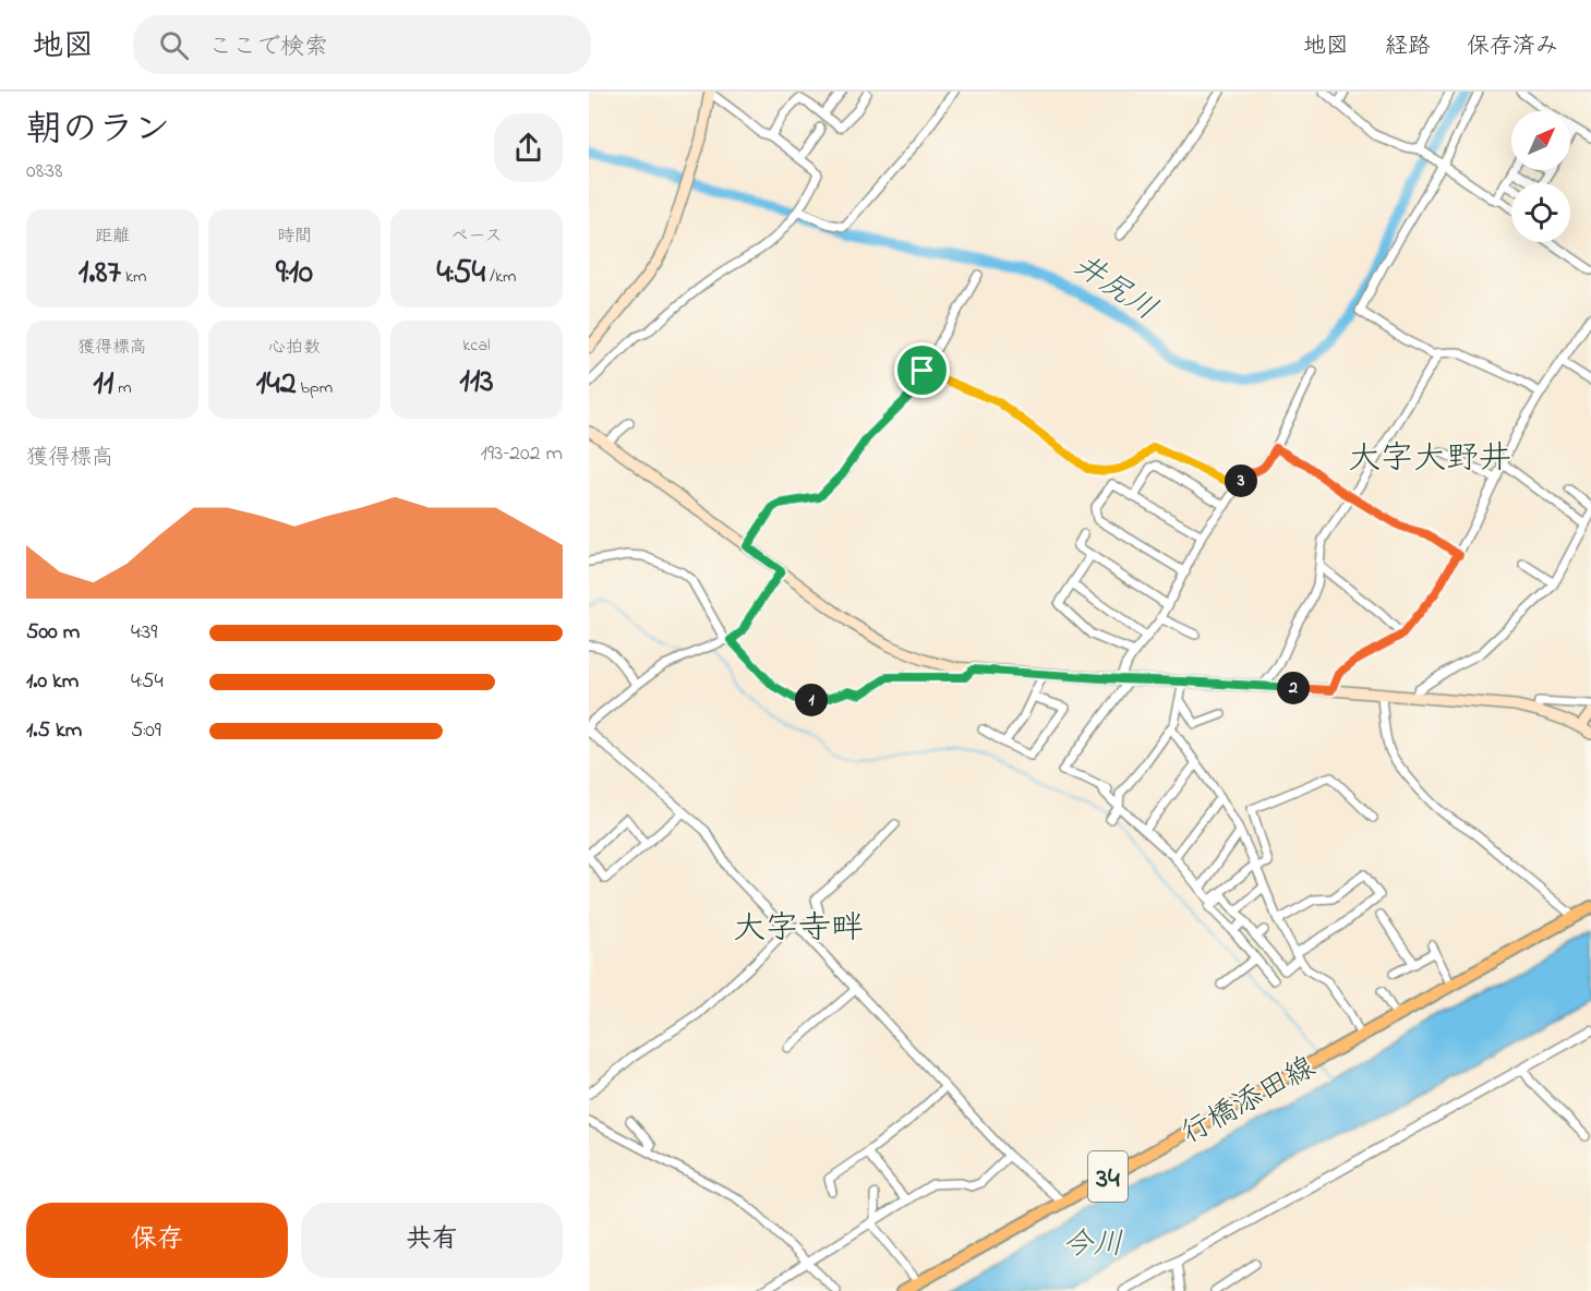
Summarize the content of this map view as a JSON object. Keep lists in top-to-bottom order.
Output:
{
  "streets": {
    "main road": ["行橋添田線", "34"]
  },
  "districts": ["大字大野井", "大字寺畔"],
  "water": ["井尻川", "今川"],
  "north": "top right",
  "page": {
    "header": "地図",
    "search": "ここで検索",
    "nav": ["地図", "経路", "保存済み"],
    "heading": ["朝のラン", "08:38"],
    "stats": [
      ["距離", "1.87 km"],
      ["時間", "9:10"],
      ["ペース", "4:54 /km"],
      ["獲得標高", "11 m"],
      ["心拍数", "142 bpm"],
      ["kcal", "113"]
    ],
    "chart": ["獲得標高", "193–202 m"],
    "pins": ["3", "2", "1"],
    "list": [
      {
        "name": "500 m",
        "note": "4:39"
      },
      {
        "name": "1.0 km",
        "note": "4:54"
      },
      {
        "name": "1.5 km",
        "note": "5:09"
      }
    ],
    "buttons": ["保存", "共有"]
  }
}
